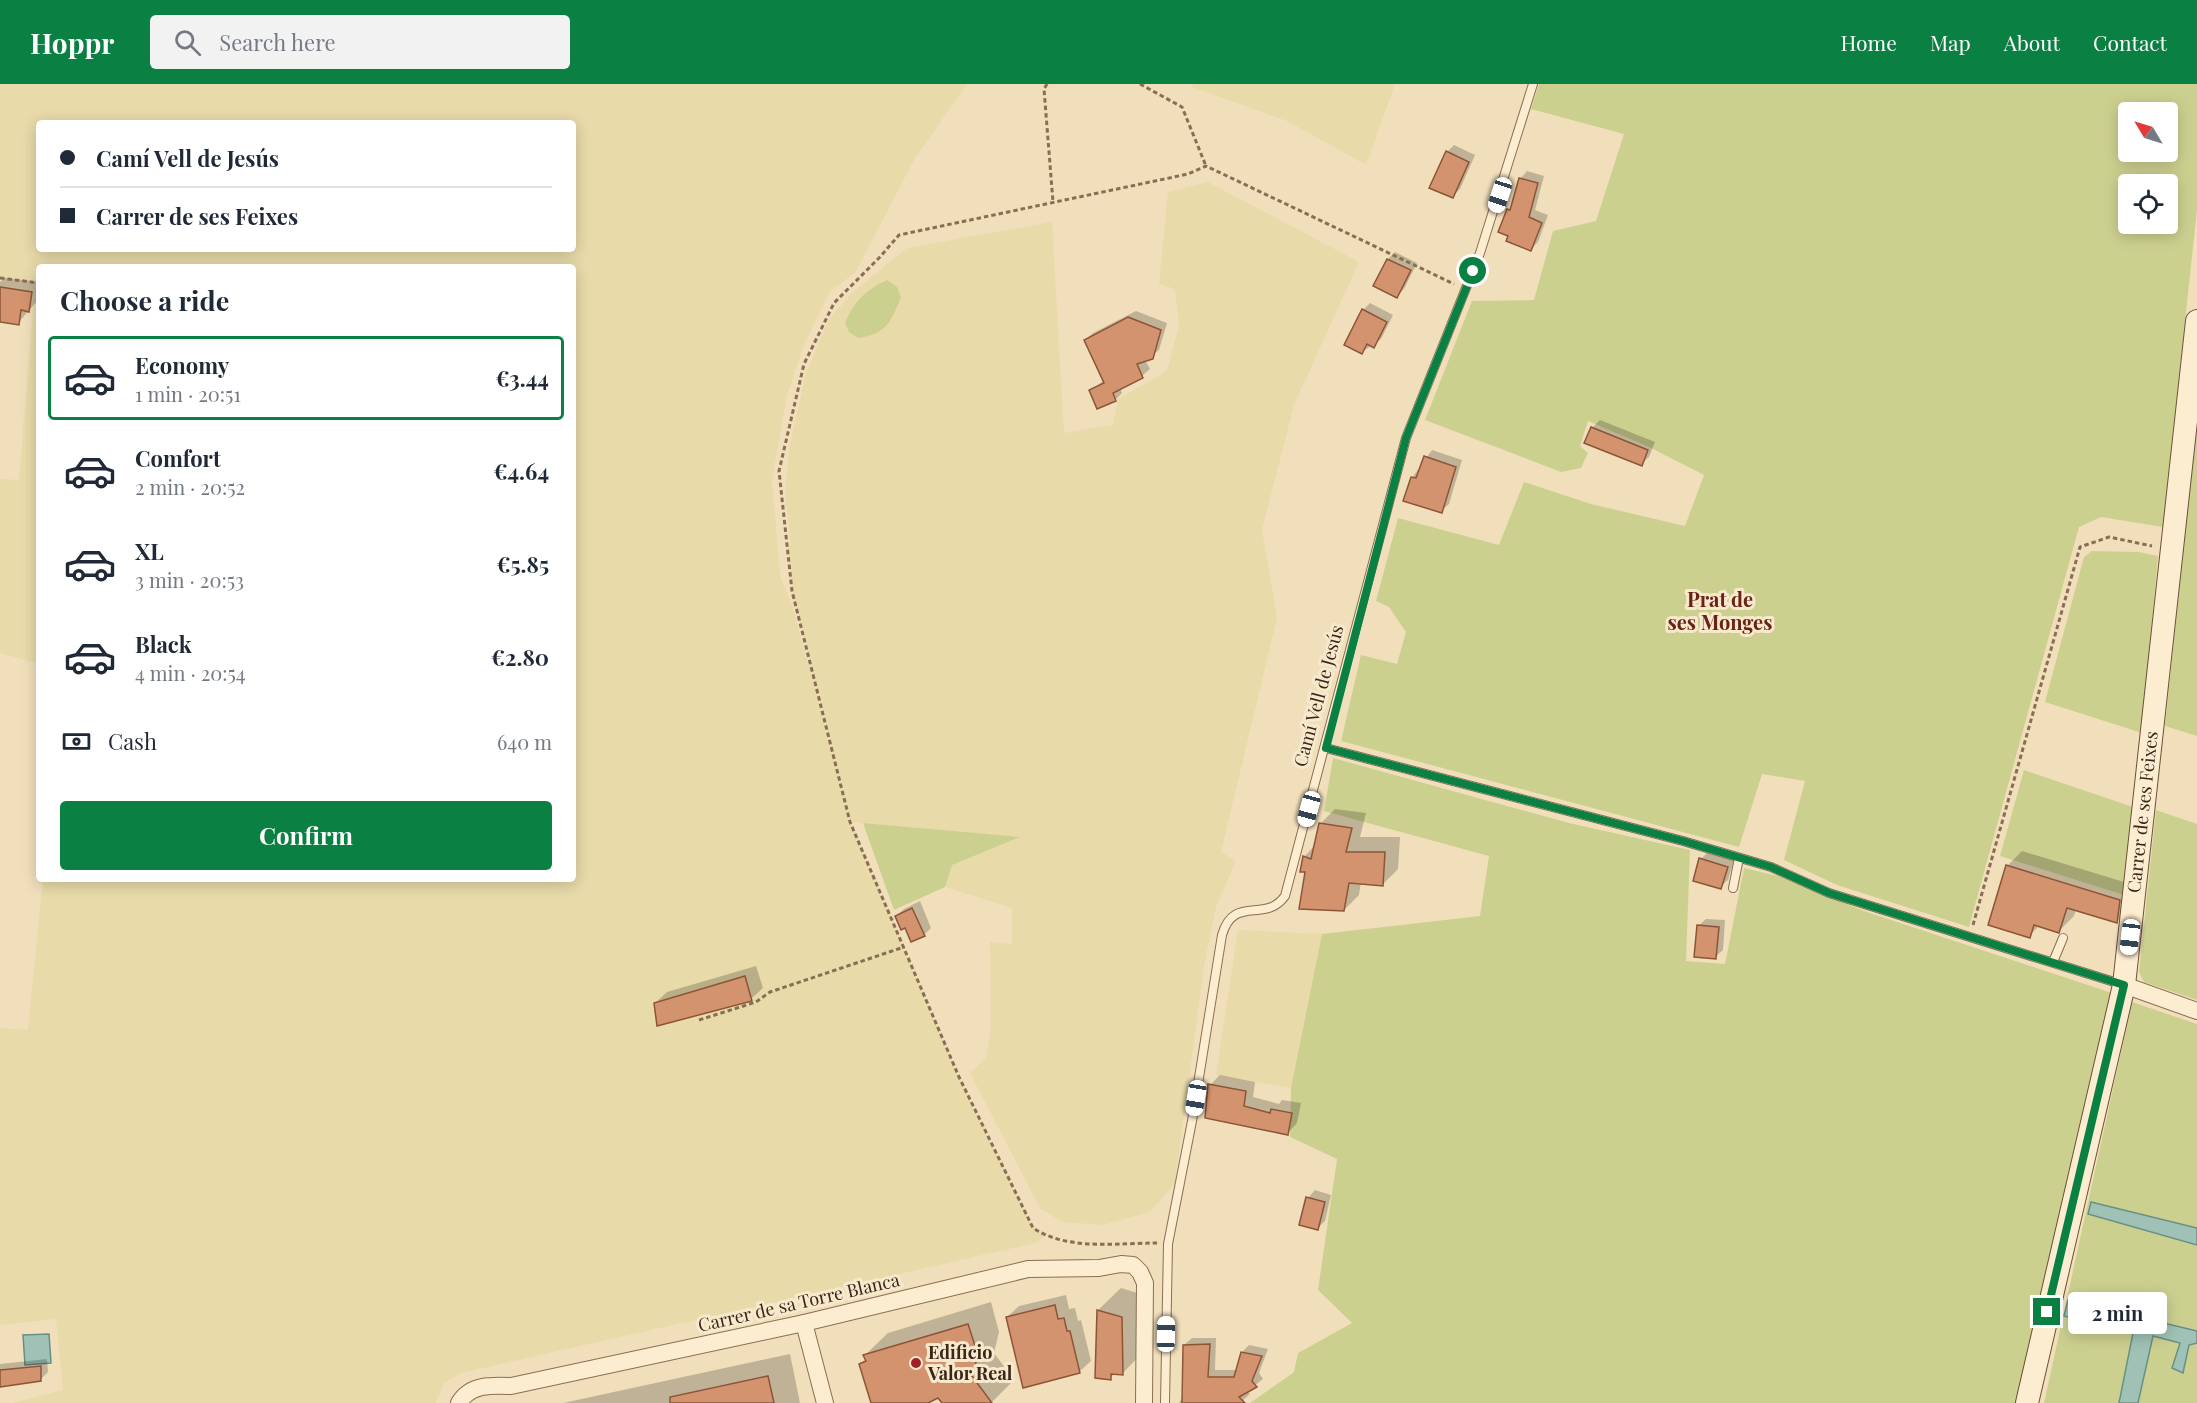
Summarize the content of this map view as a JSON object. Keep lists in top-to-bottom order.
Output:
{
  "streets": {
    "street": ["Carrer de ses Feixes", "Carrer de sa Torre Blanca"],
    "lane": ["Camí Vell de Jesús"]
  },
  "districts": ["Prat de ses Monges"],
  "places": ["Edificio Valor Real"],
  "north": "top left",
  "page": {
    "header": "Hoppr",
    "search": "Search here",
    "nav": [
      "Home",
      "Map",
      "About",
      "Contact"
    ],
    "banner": ["Camí Vell de Jesús", "Carrer de ses Feixes"],
    "heading": "Choose a ride",
    "list": [
      {
        "name": "Economy",
        "note": "1 min · 20:51",
        "value": "€3.44"
      },
      {
        "name": "Comfort",
        "note": "2 min · 20:52",
        "value": "€4.64"
      },
      {
        "name": "XL",
        "note": "3 min · 20:53",
        "value": "€5.85"
      },
      {
        "name": "Black",
        "note": "4 min · 20:54",
        "value": "€2.80"
      }
    ],
    "pay": ["Cash", "640 m"],
    "buttons": "Confirm",
    "bubble": "2 min"
  }
}
